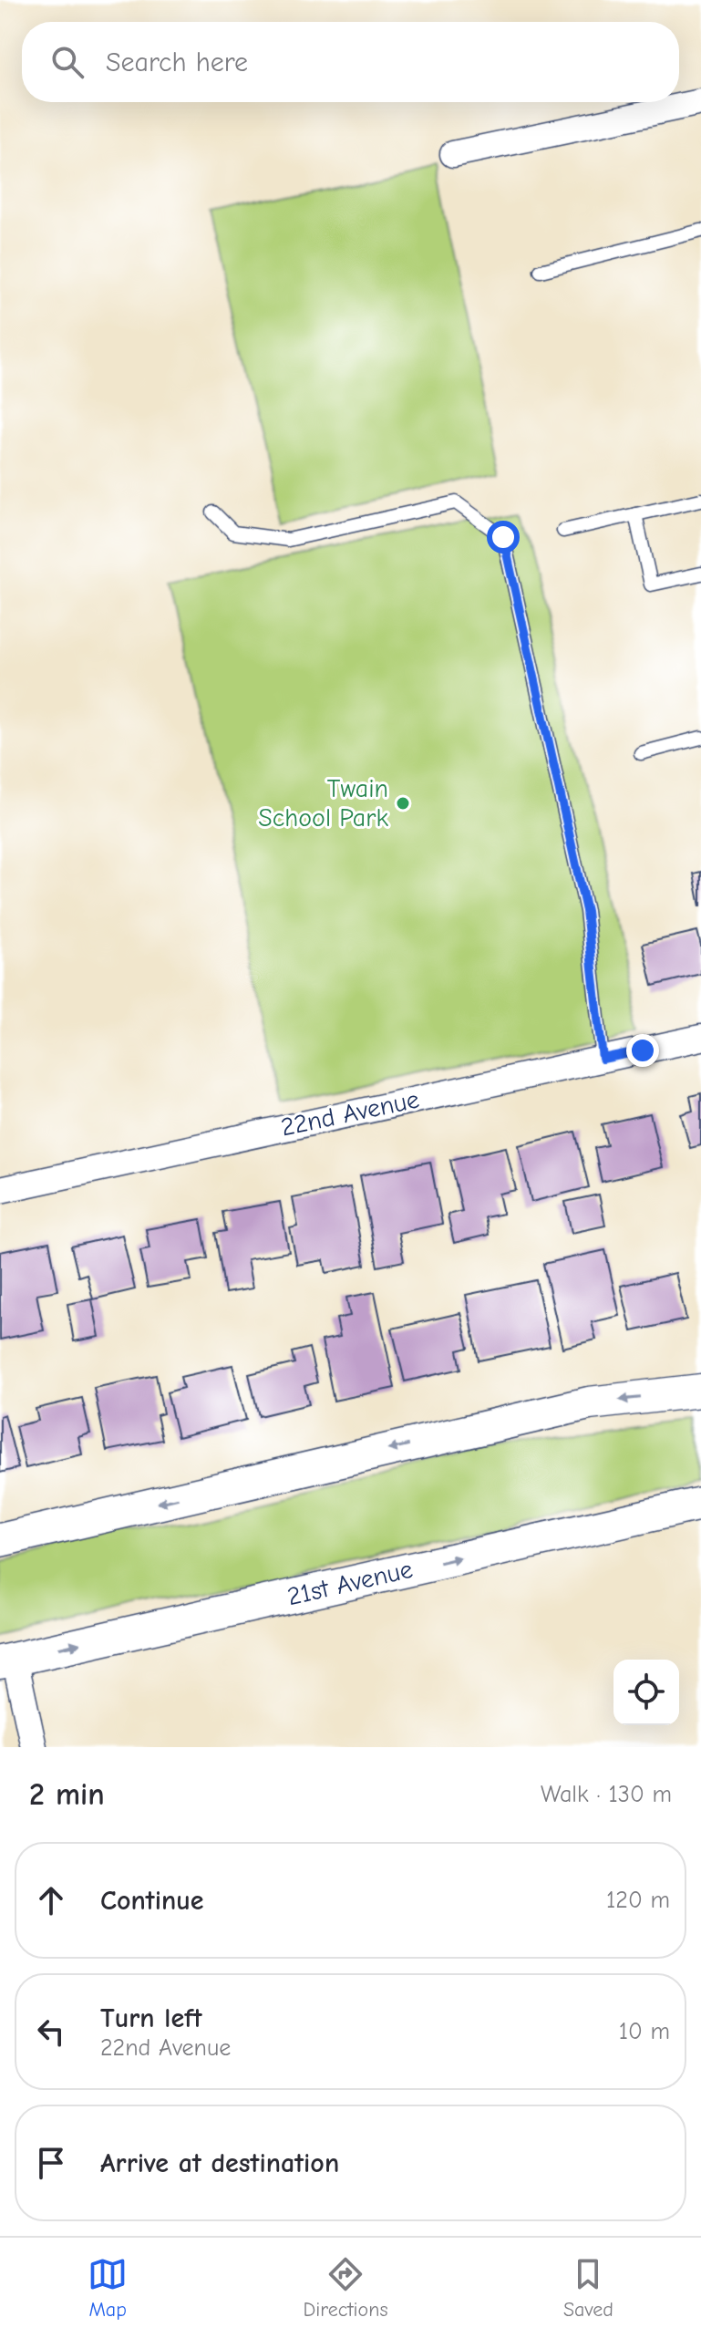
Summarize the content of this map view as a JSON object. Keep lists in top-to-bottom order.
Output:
{
  "streets": {
    "street": ["22nd Avenue", "21st Avenue"]
  },
  "places": ["Twain School Park"],
  "page": {
    "search": "Search here",
    "heading": ["2 min", "Walk · 130 m"],
    "list": [
      ["Continue", "120 m"],
      ["Turn left", "22nd Avenue", "10 m"],
      "Arrive at destination"
    ],
    "nav": ["Map", "Directions", "Saved"]
  }
}
